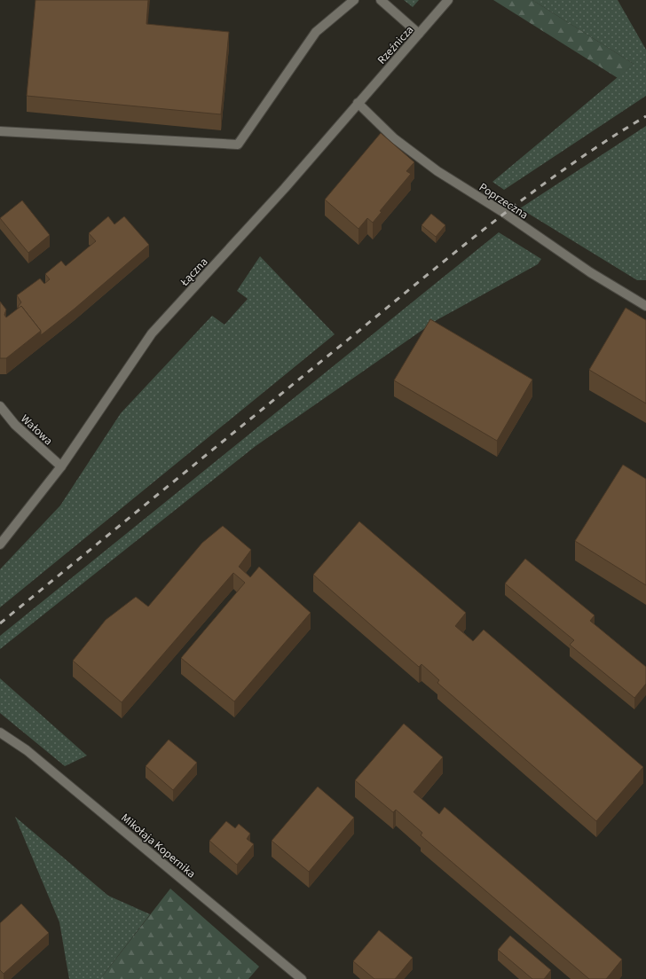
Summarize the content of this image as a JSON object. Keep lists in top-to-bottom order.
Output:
{
  "streets": {
    "street": [
      "Rzeźnicza",
      "Poprzeczna",
      "Łączna",
      "Wałowa",
      "Mikołaja Kopernika"
    ]
  },
  "crossings": [
    ["Rzeźnicza", "Poprzeczna"],
    ["Rzeźnicza", "Łączna"],
    ["Poprzeczna", "Łączna"],
    ["Łączna", "Wałowa"]
  ]
}
